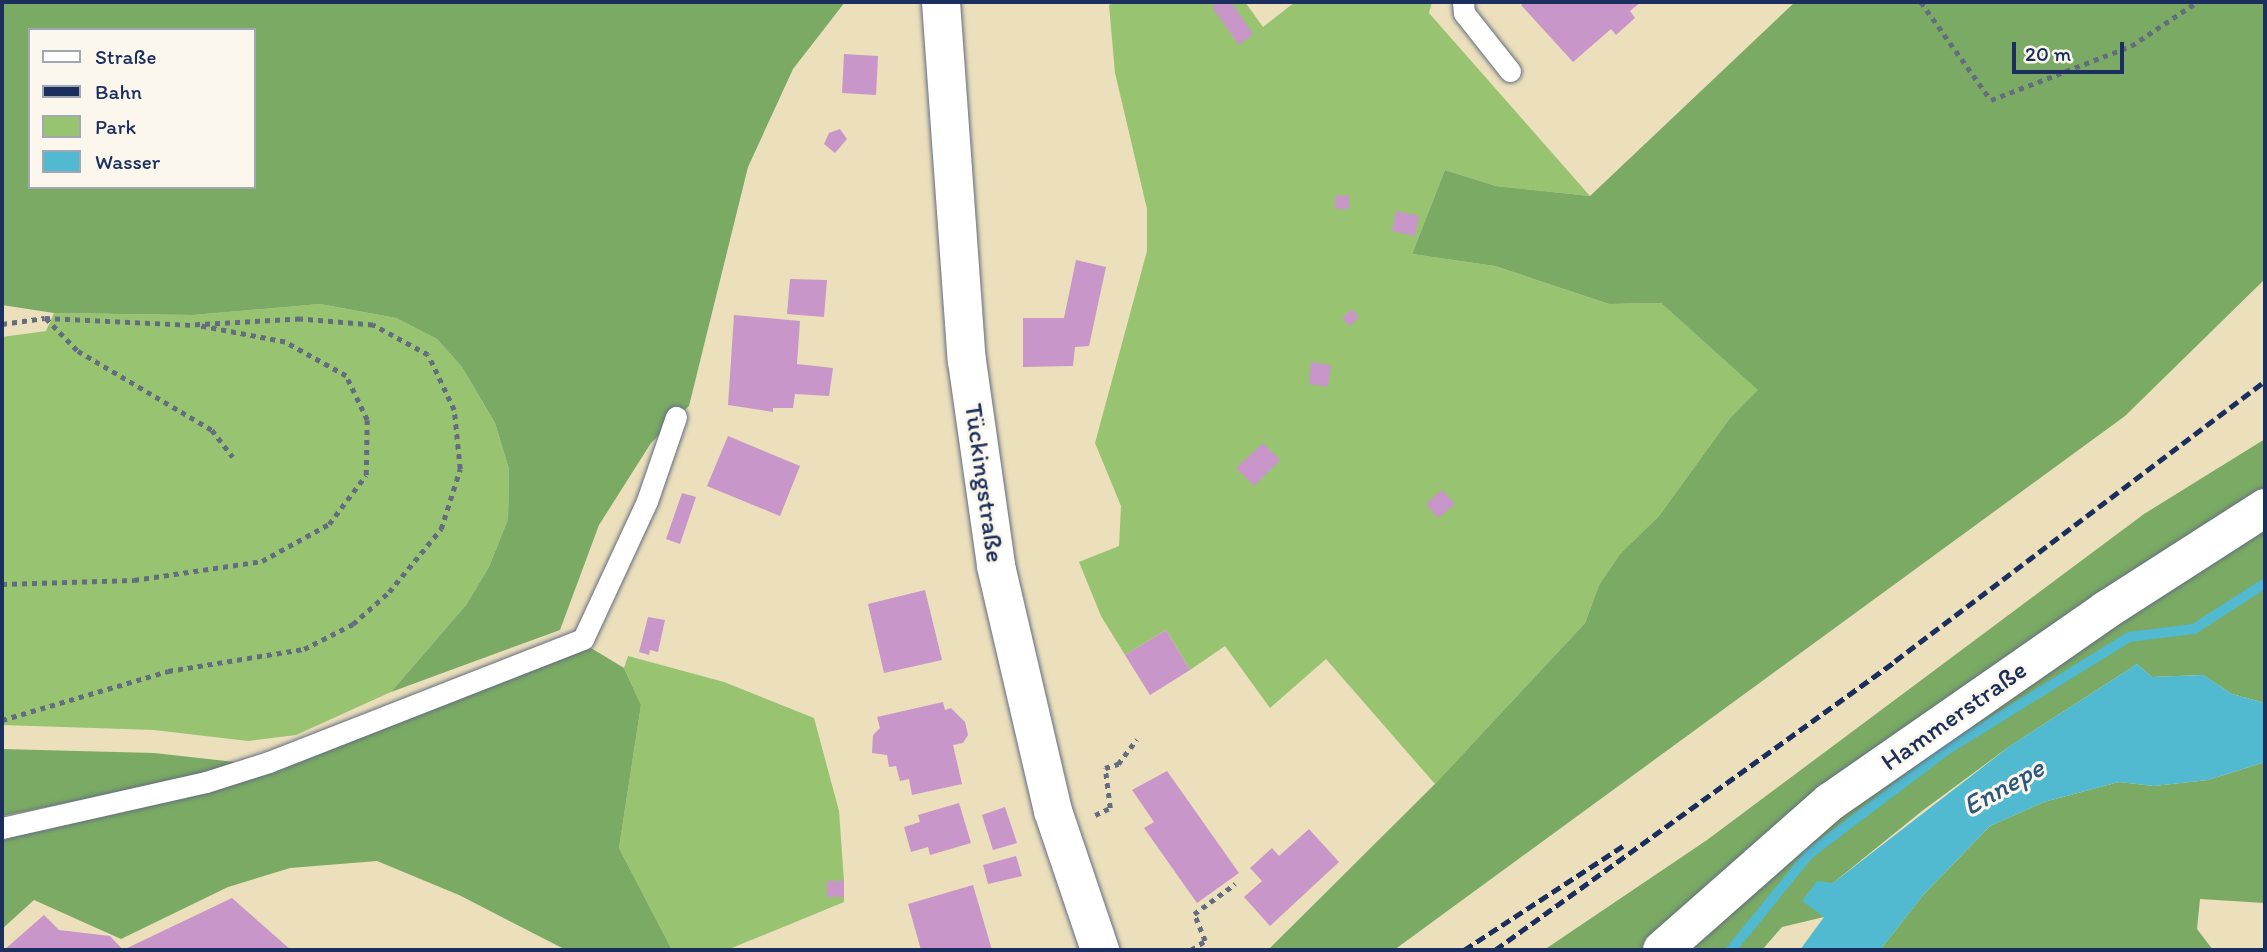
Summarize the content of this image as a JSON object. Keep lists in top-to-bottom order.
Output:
{
  "streets": {
    "street": ["Tückingstraße", "Hammerstraße"]
  },
  "water": ["Ennepe"],
  "legend": [
    "Straße",
    "Bahn",
    "Park",
    "Wasser"
  ],
  "scale_bar": "20 m"
}
